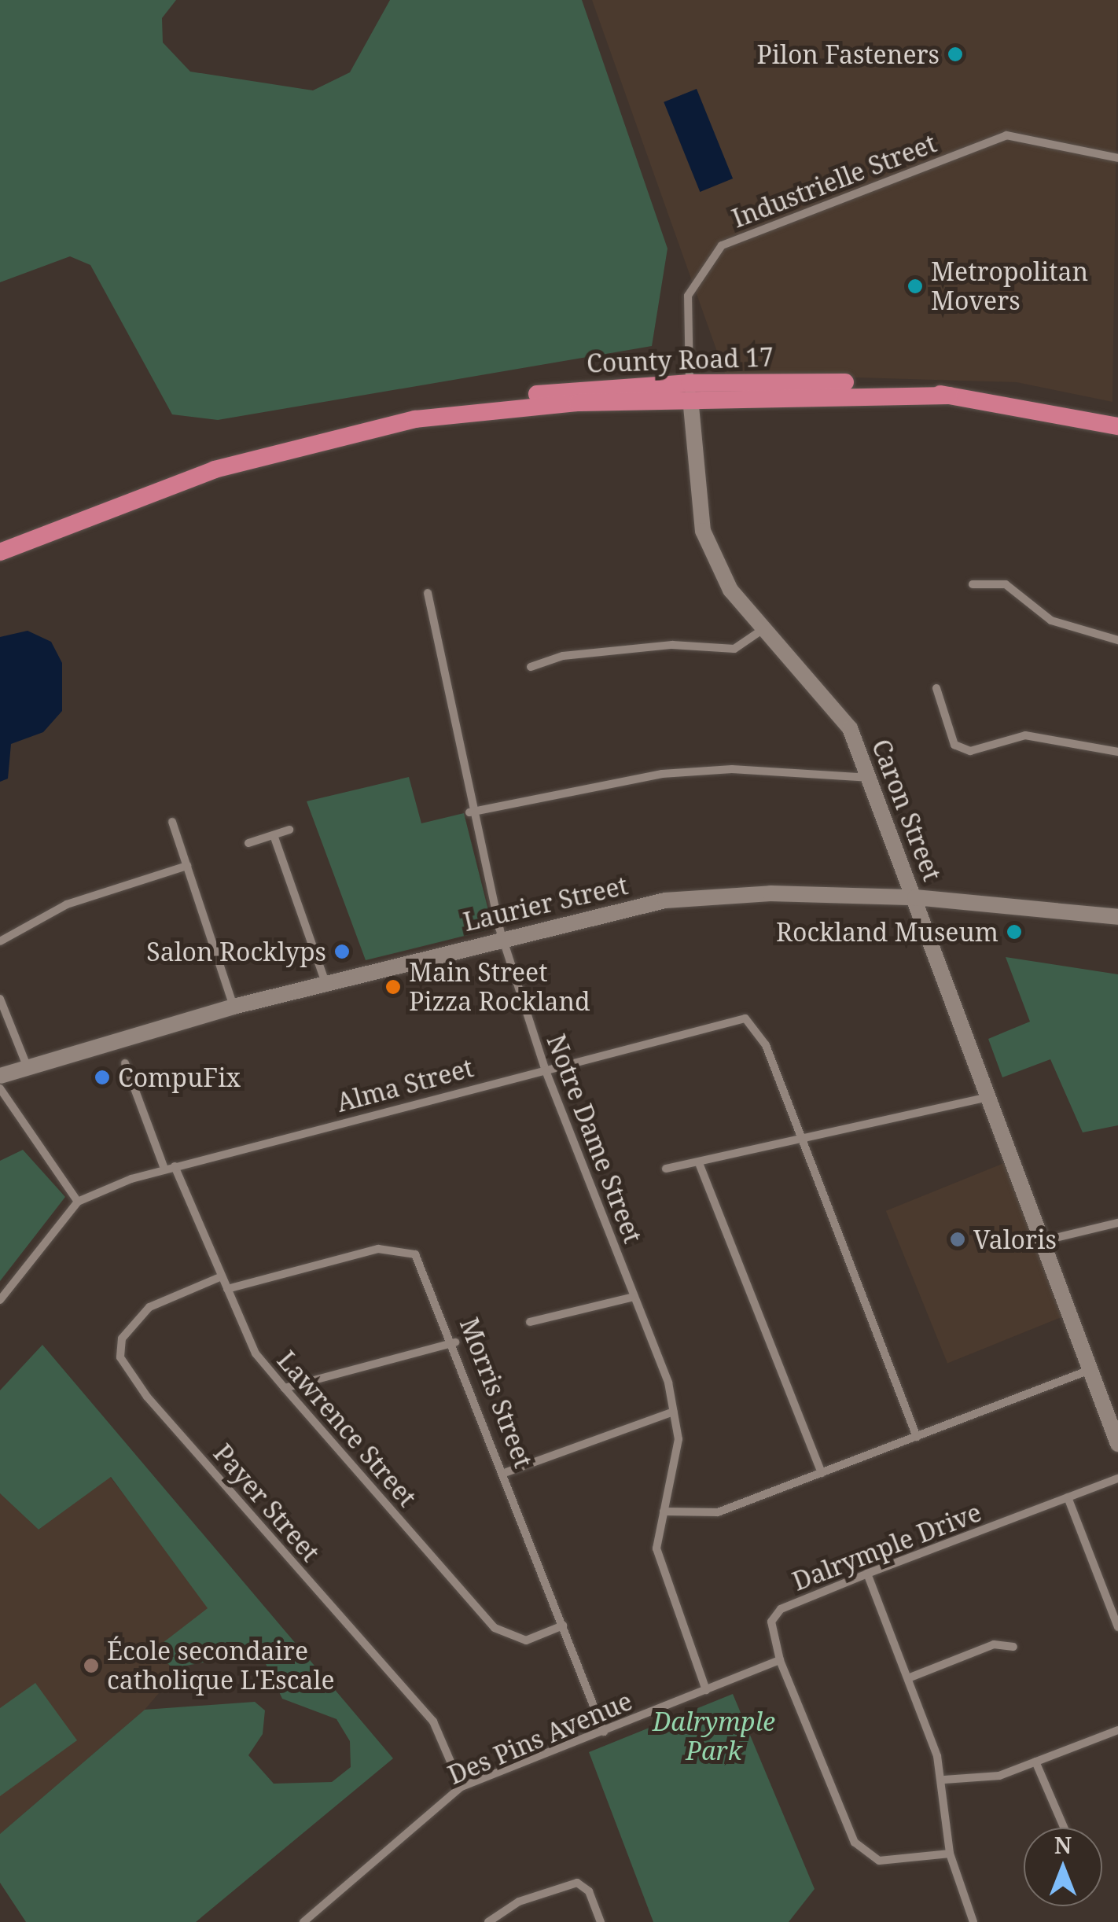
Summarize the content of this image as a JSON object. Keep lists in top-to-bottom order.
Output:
{
  "streets": {
    "main road": ["County Road 17"],
    "street": [
      "Industrielle Street",
      "Caron Street",
      "Laurier Street",
      "Alma Street",
      "Notre Dame Street",
      "Morris Street",
      "Lawrence Street",
      "Payer Street",
      "Dalrymple Drive",
      "Des Pins Avenue"
    ]
  },
  "crossings": [
    ["Industrielle Street", "County Road 17"],
    ["Industrielle Street", "Caron Street"],
    ["County Road 17", "Caron Street"],
    ["Caron Street", "Laurier Street"],
    ["Laurier Street", "Notre Dame Street"],
    ["Alma Street", "Notre Dame Street"],
    ["Alma Street", "Lawrence Street"],
    ["Notre Dame Street", "Des Pins Avenue"],
    ["Morris Street", "Lawrence Street"],
    ["Morris Street", "Des Pins Avenue"],
    ["Lawrence Street", "Payer Street"],
    ["Payer Street", "Des Pins Avenue"],
    ["Dalrymple Drive", "Des Pins Avenue"]
  ],
  "parks": ["Dalrymple Park"],
  "places": [
    "Pilon Fasteners",
    "Metropolitan Movers",
    "Rockland Museum",
    "Salon Rocklyps",
    "Main Street Pizza Rockland",
    "CompuFix",
    "Valoris",
    "École secondaire catholique L'Escale"
  ],
  "north": "top"
}
